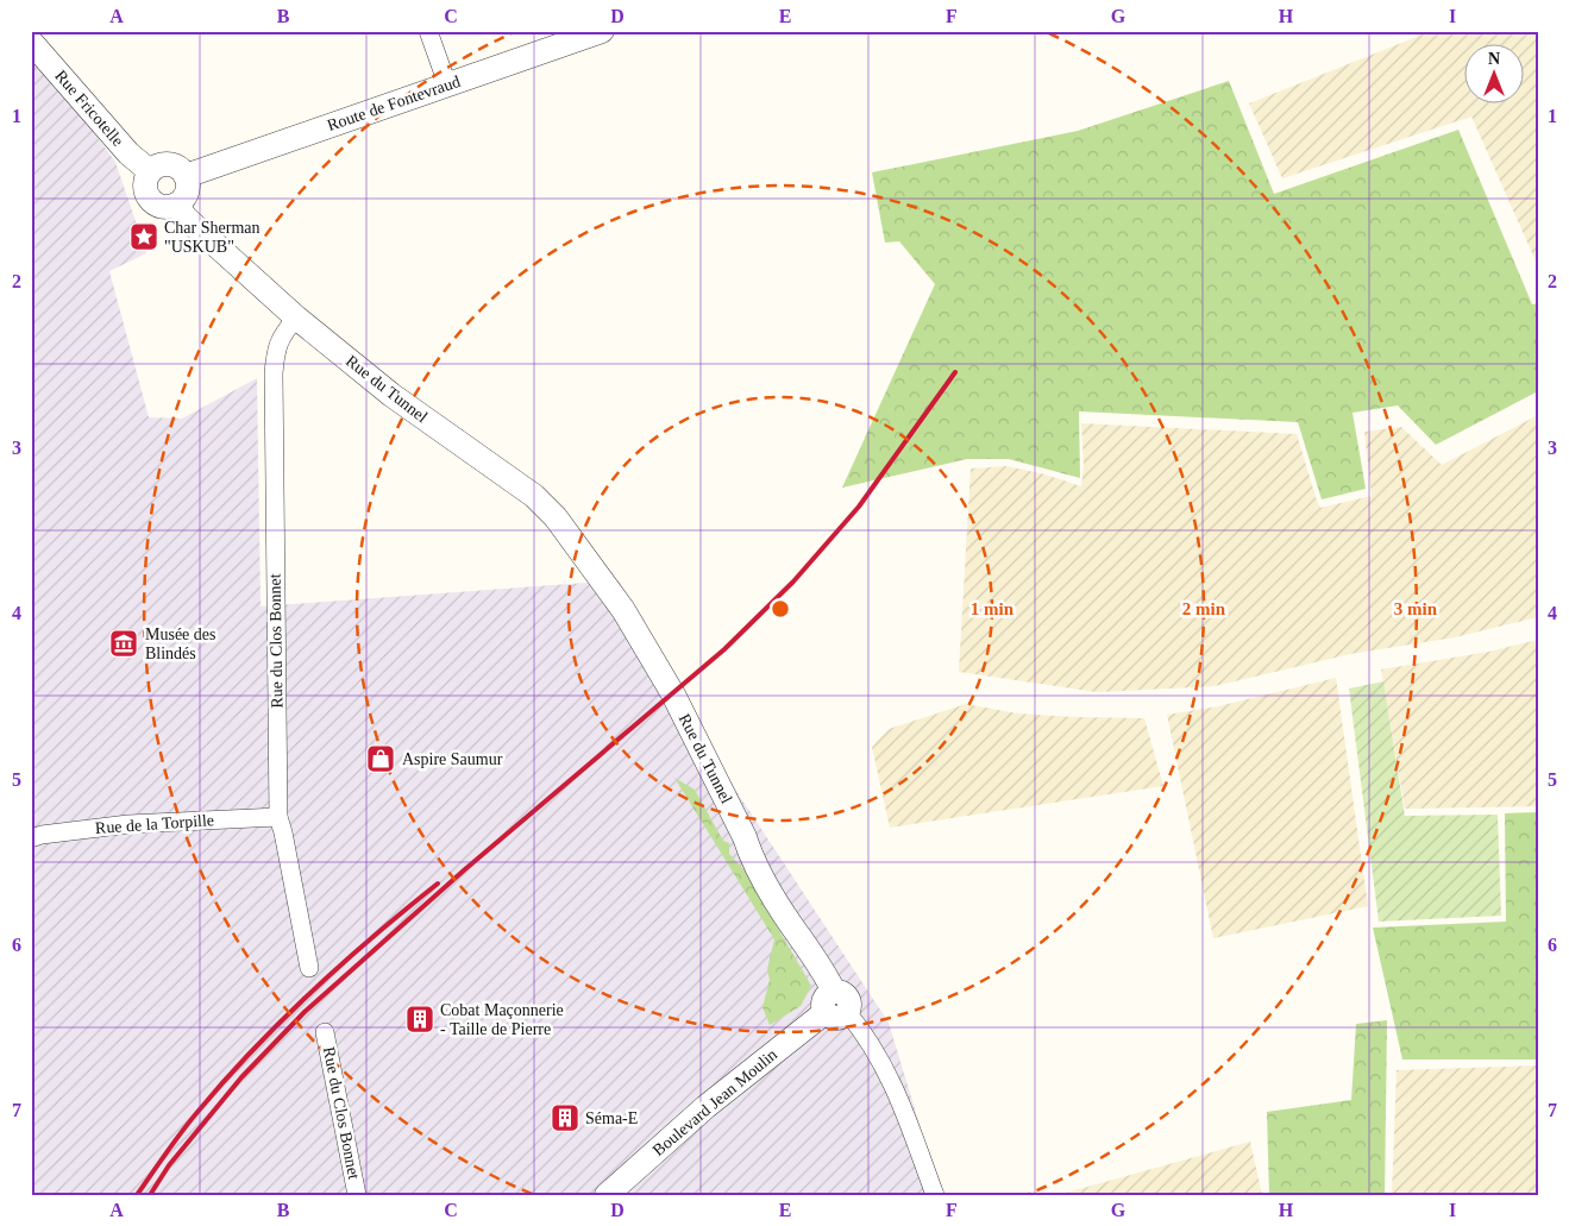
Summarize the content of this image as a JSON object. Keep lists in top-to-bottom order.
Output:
{
  "streets": {
    "street": [
      "Route de Fontevraud",
      "Rue Fricotelle",
      "Rue du Tunnel",
      "Rue du Clos Bonnet",
      "Rue de la Torpille",
      "Boulevard Jean Moulin"
    ]
  },
  "crossings": [
    ["Route de Fontevraud", "Rue Fricotelle"],
    ["Route de Fontevraud", "Rue du Tunnel"],
    ["Rue Fricotelle", "Rue du Tunnel"],
    ["Rue du Tunnel", "Rue du Clos Bonnet"],
    ["Rue du Tunnel", "Boulevard Jean Moulin"],
    ["Rue du Clos Bonnet", "Rue de la Torpille"]
  ],
  "places": {
    "place": ["Char Sherman \"USKUB\""],
    "museum": ["Musée des Blindés"],
    "shop": ["Aspire Saumur"],
    "building": ["Cobat Maçonnerie - Taille de Pierre", "Séma-E"]
  },
  "north": "top",
  "grid": {
    "columns": [
      "A",
      "B",
      "C",
      "D",
      "E",
      "F",
      "G",
      "H",
      "I"
    ],
    "rows": [
      "1",
      "2",
      "3",
      "4",
      "5",
      "6",
      "7"
    ]
  },
  "rings": ["1 min", "2 min", "3 min"]
}
